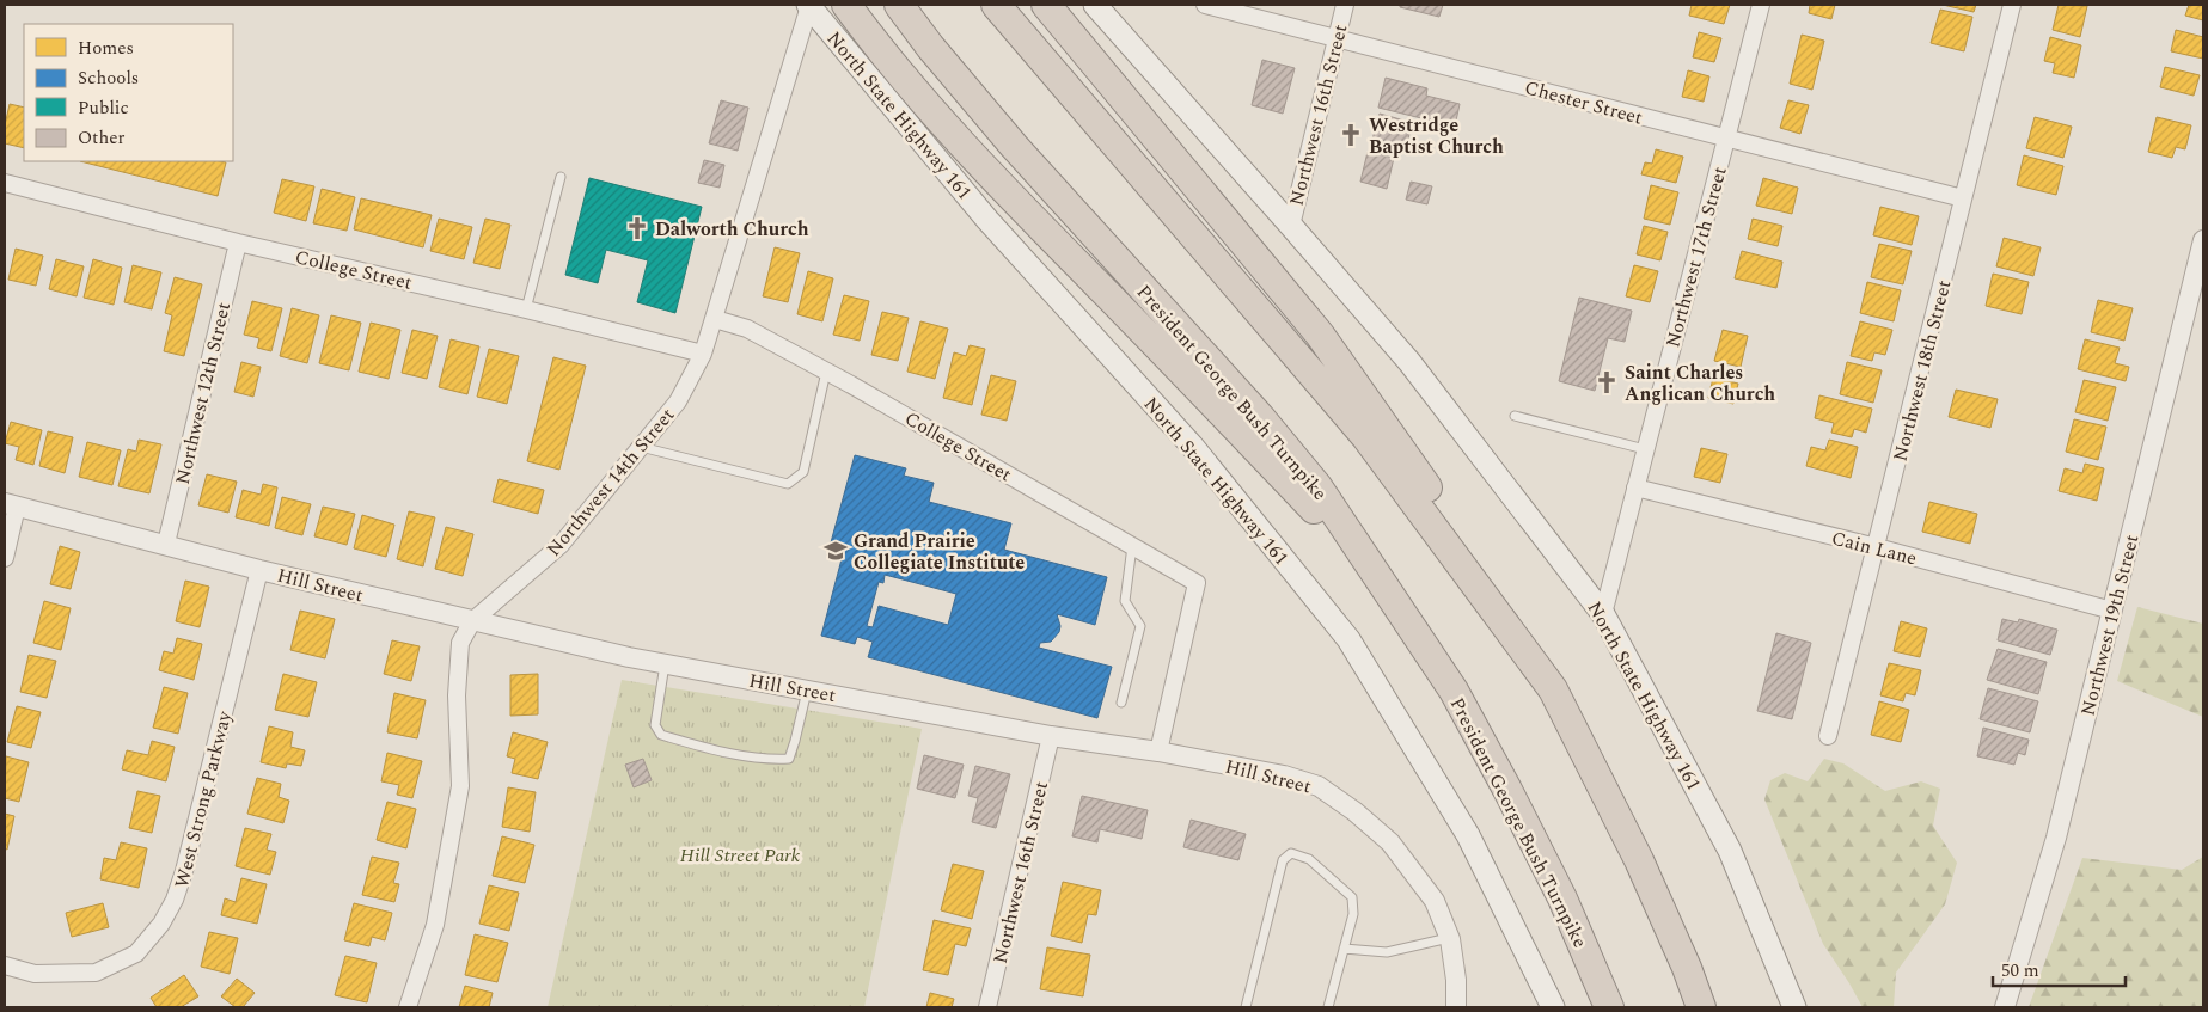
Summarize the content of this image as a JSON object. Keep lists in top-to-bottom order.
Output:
{
  "streets": {
    "highway": ["President George Bush Turnpike"],
    "main road": ["North State Highway 161"],
    "street": [
      "Chester Street",
      "Northwest 16th Street",
      "Northwest 17th Street",
      "College Street",
      "Northwest 18th Street",
      "Northwest 12th Street",
      "Northwest 14th Street",
      "Cain Lane",
      "Hill Street",
      "Northwest 19th Street",
      "West Strong Parkway"
    ]
  },
  "crossings": [
    ["Chester Street", "Northwest 16th Street"],
    ["Chester Street", "Northwest 17th Street"],
    ["Chester Street", "Northwest 18th Street"],
    ["North State Highway 161", "Northwest 16th Street"],
    ["North State Highway 161", "Northwest 17th Street"],
    ["North State Highway 161", "Northwest 14th Street"],
    ["Northwest 16th Street", "Hill Street"],
    ["Northwest 17th Street", "Cain Lane"],
    ["College Street", "Northwest 12th Street"],
    ["College Street", "Northwest 14th Street"],
    ["College Street", "Hill Street"],
    ["Northwest 18th Street", "Cain Lane"],
    ["Northwest 12th Street", "Hill Street"],
    ["Northwest 14th Street", "Hill Street"],
    ["Cain Lane", "Northwest 19th Street"],
    ["Hill Street", "West Strong Parkway"]
  ],
  "parks": ["Hill Street Park"],
  "places": {
    "church": ["Westridge Baptist Church", "Dalworth Church", "Saint Charles Anglican Church"],
    "school or university": ["Grand Prairie Collegiate Institute"]
  },
  "legend": [
    "Homes",
    "Schools",
    "Public",
    "Other"
  ],
  "scale_bar": "50 m"
}
